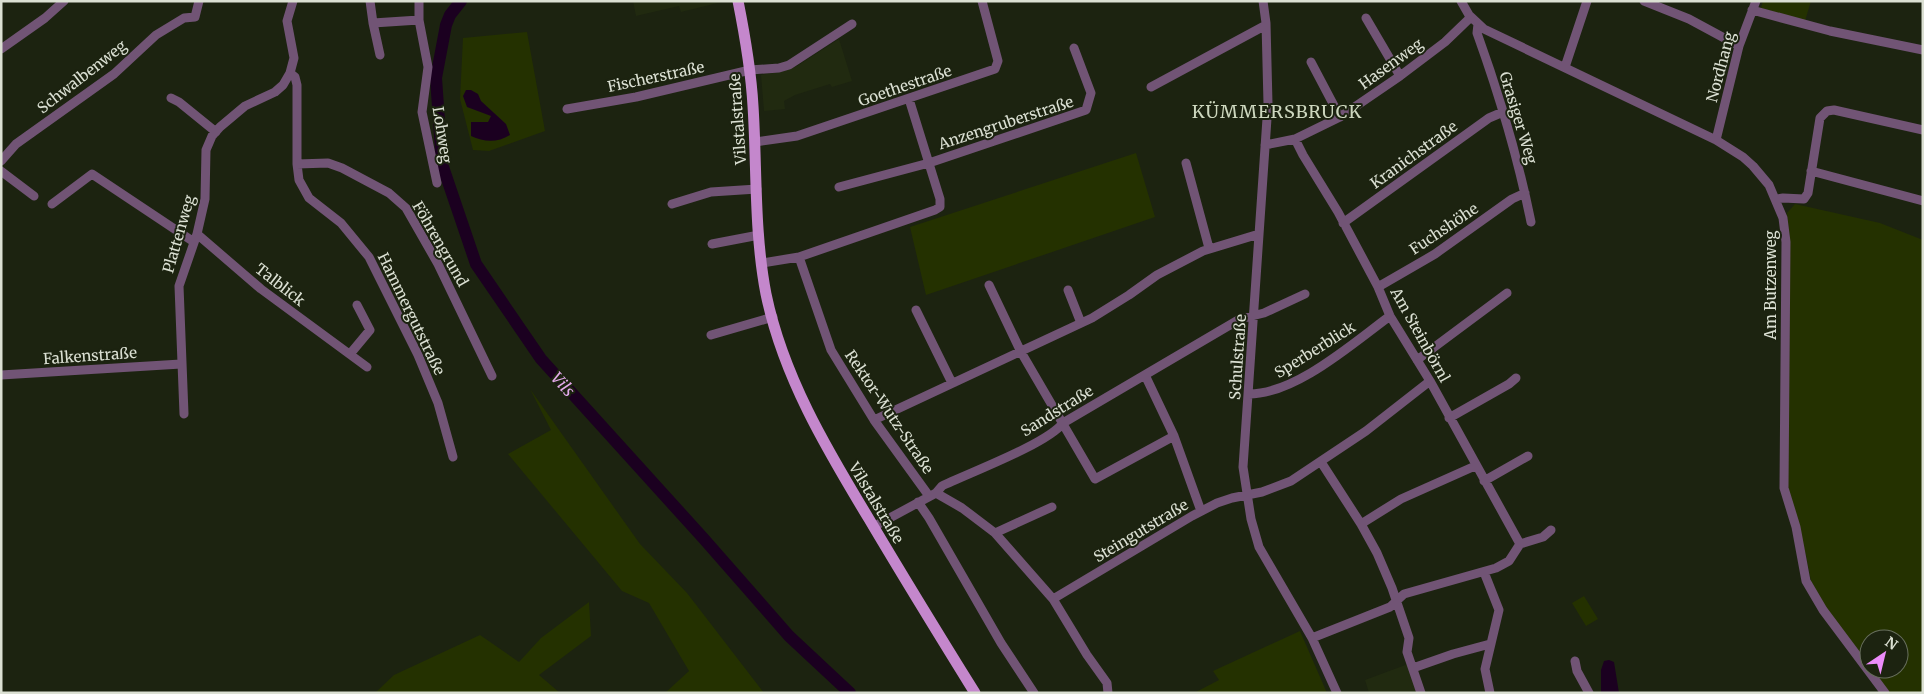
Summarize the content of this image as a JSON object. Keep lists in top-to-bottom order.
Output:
{
  "streets": {
    "main road": ["Vilstalstraße"],
    "street": [
      "Hasenweg",
      "Nordhang",
      "Schwalbenweg",
      "Fischerstraße",
      "Goethestraße",
      "Grasiger Weg",
      "Anzengruberstraße",
      "Lohweg",
      "Kranichstraße",
      "Fuchshöhe",
      "Plattenweg",
      "Föhrengrund",
      "Talblick",
      "Am Butzenweg",
      "Hammergutstraße",
      "Am Steinbörnl",
      "Sperberblick",
      "Falkenstraße",
      "Schulstraße",
      "Sandstraße",
      "Rektor-Wutz-Straße",
      "Steingutstraße"
    ]
  },
  "crossings": [
    ["Hasenweg", "Am Butzenweg"],
    ["Hasenweg", "Am Steinbörnl"],
    ["Hasenweg", "Schulstraße"],
    ["Nordhang", "Am Butzenweg"],
    ["Fischerstraße", "Vilstalstraße"],
    ["Goethestraße", "Vilstalstraße"],
    ["Grasiger Weg", "Kranichstraße"],
    ["Grasiger Weg", "Fuchshöhe"],
    ["Grasiger Weg", "Am Butzenweg"],
    ["Vilstalstraße", "Sandstraße"],
    ["Kranichstraße", "Am Steinbörnl"],
    ["Fuchshöhe", "Am Steinbörnl"],
    ["Plattenweg", "Talblick"],
    ["Plattenweg", "Hammergutstraße"],
    ["Plattenweg", "Falkenstraße"],
    ["Föhrengrund", "Hammergutstraße"],
    ["Am Steinbörnl", "Sperberblick"],
    ["Am Steinbörnl", "Steingutstraße"],
    ["Sperberblick", "Schulstraße"],
    ["Schulstraße", "Sandstraße"],
    ["Schulstraße", "Steingutstraße"],
    ["Sandstraße", "Rektor-Wutz-Straße"]
  ],
  "districts": ["KÜMMERSBRUCK"],
  "water": ["Vils"],
  "north": "top right"
}
